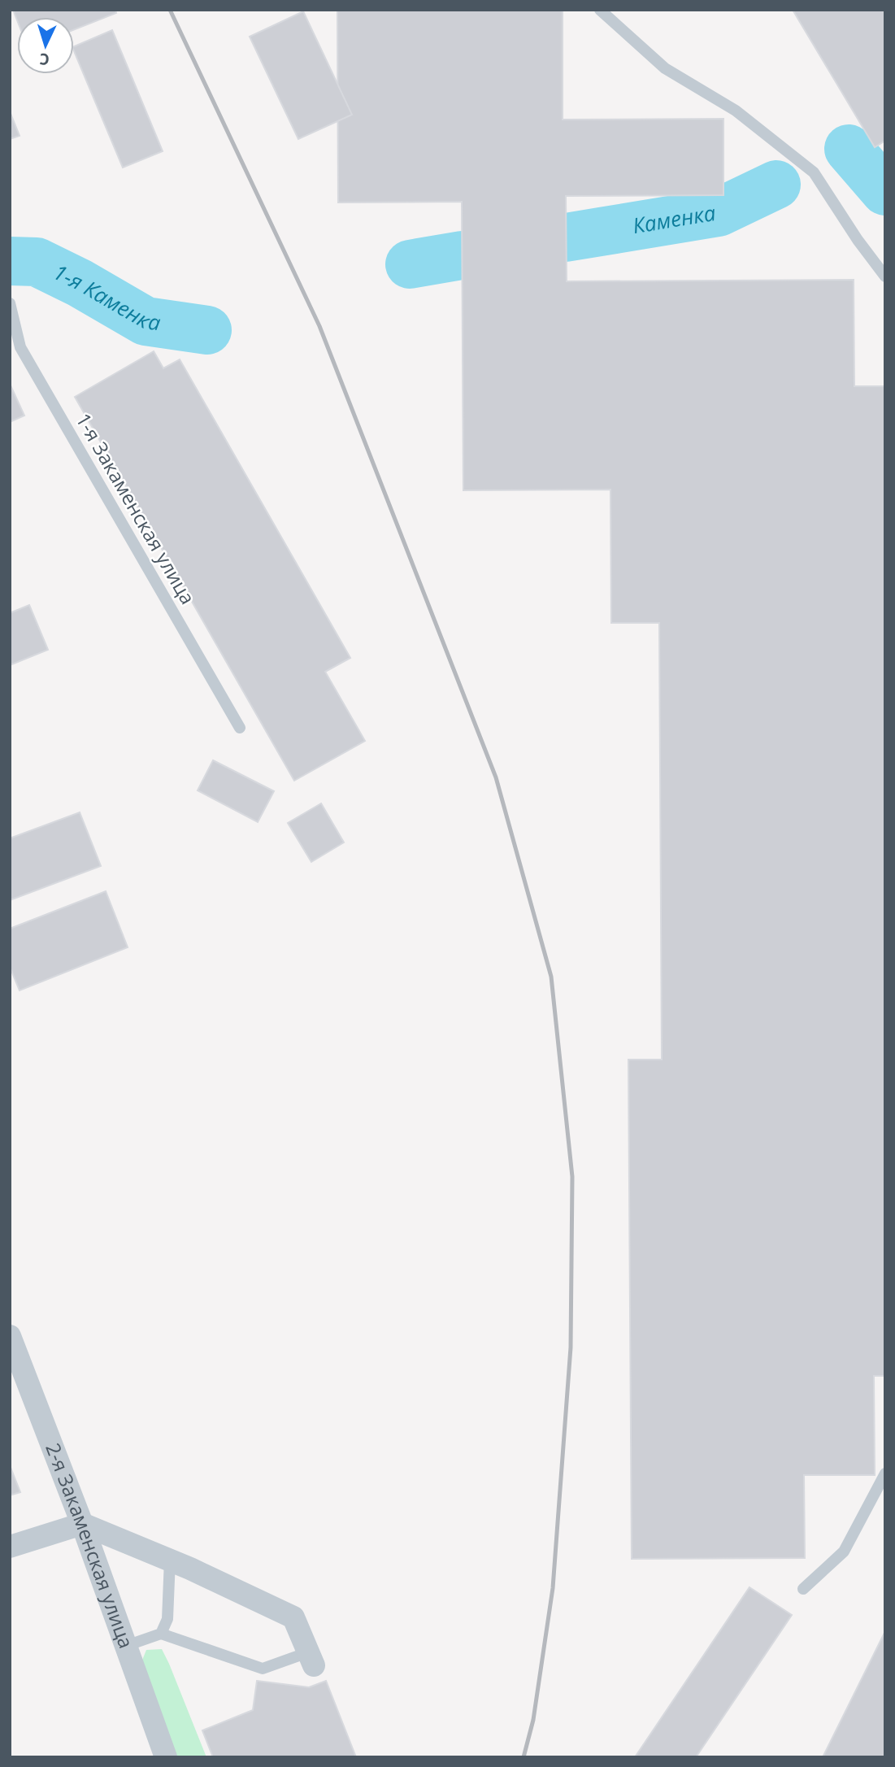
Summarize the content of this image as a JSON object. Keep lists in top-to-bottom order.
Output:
{
  "streets": {
    "street": ["2-я Закаменская улица"],
    "lane": ["1-я Закаменская улица"]
  },
  "water": ["Каменка", "1-я Каменка"],
  "north": "bottom"
}
